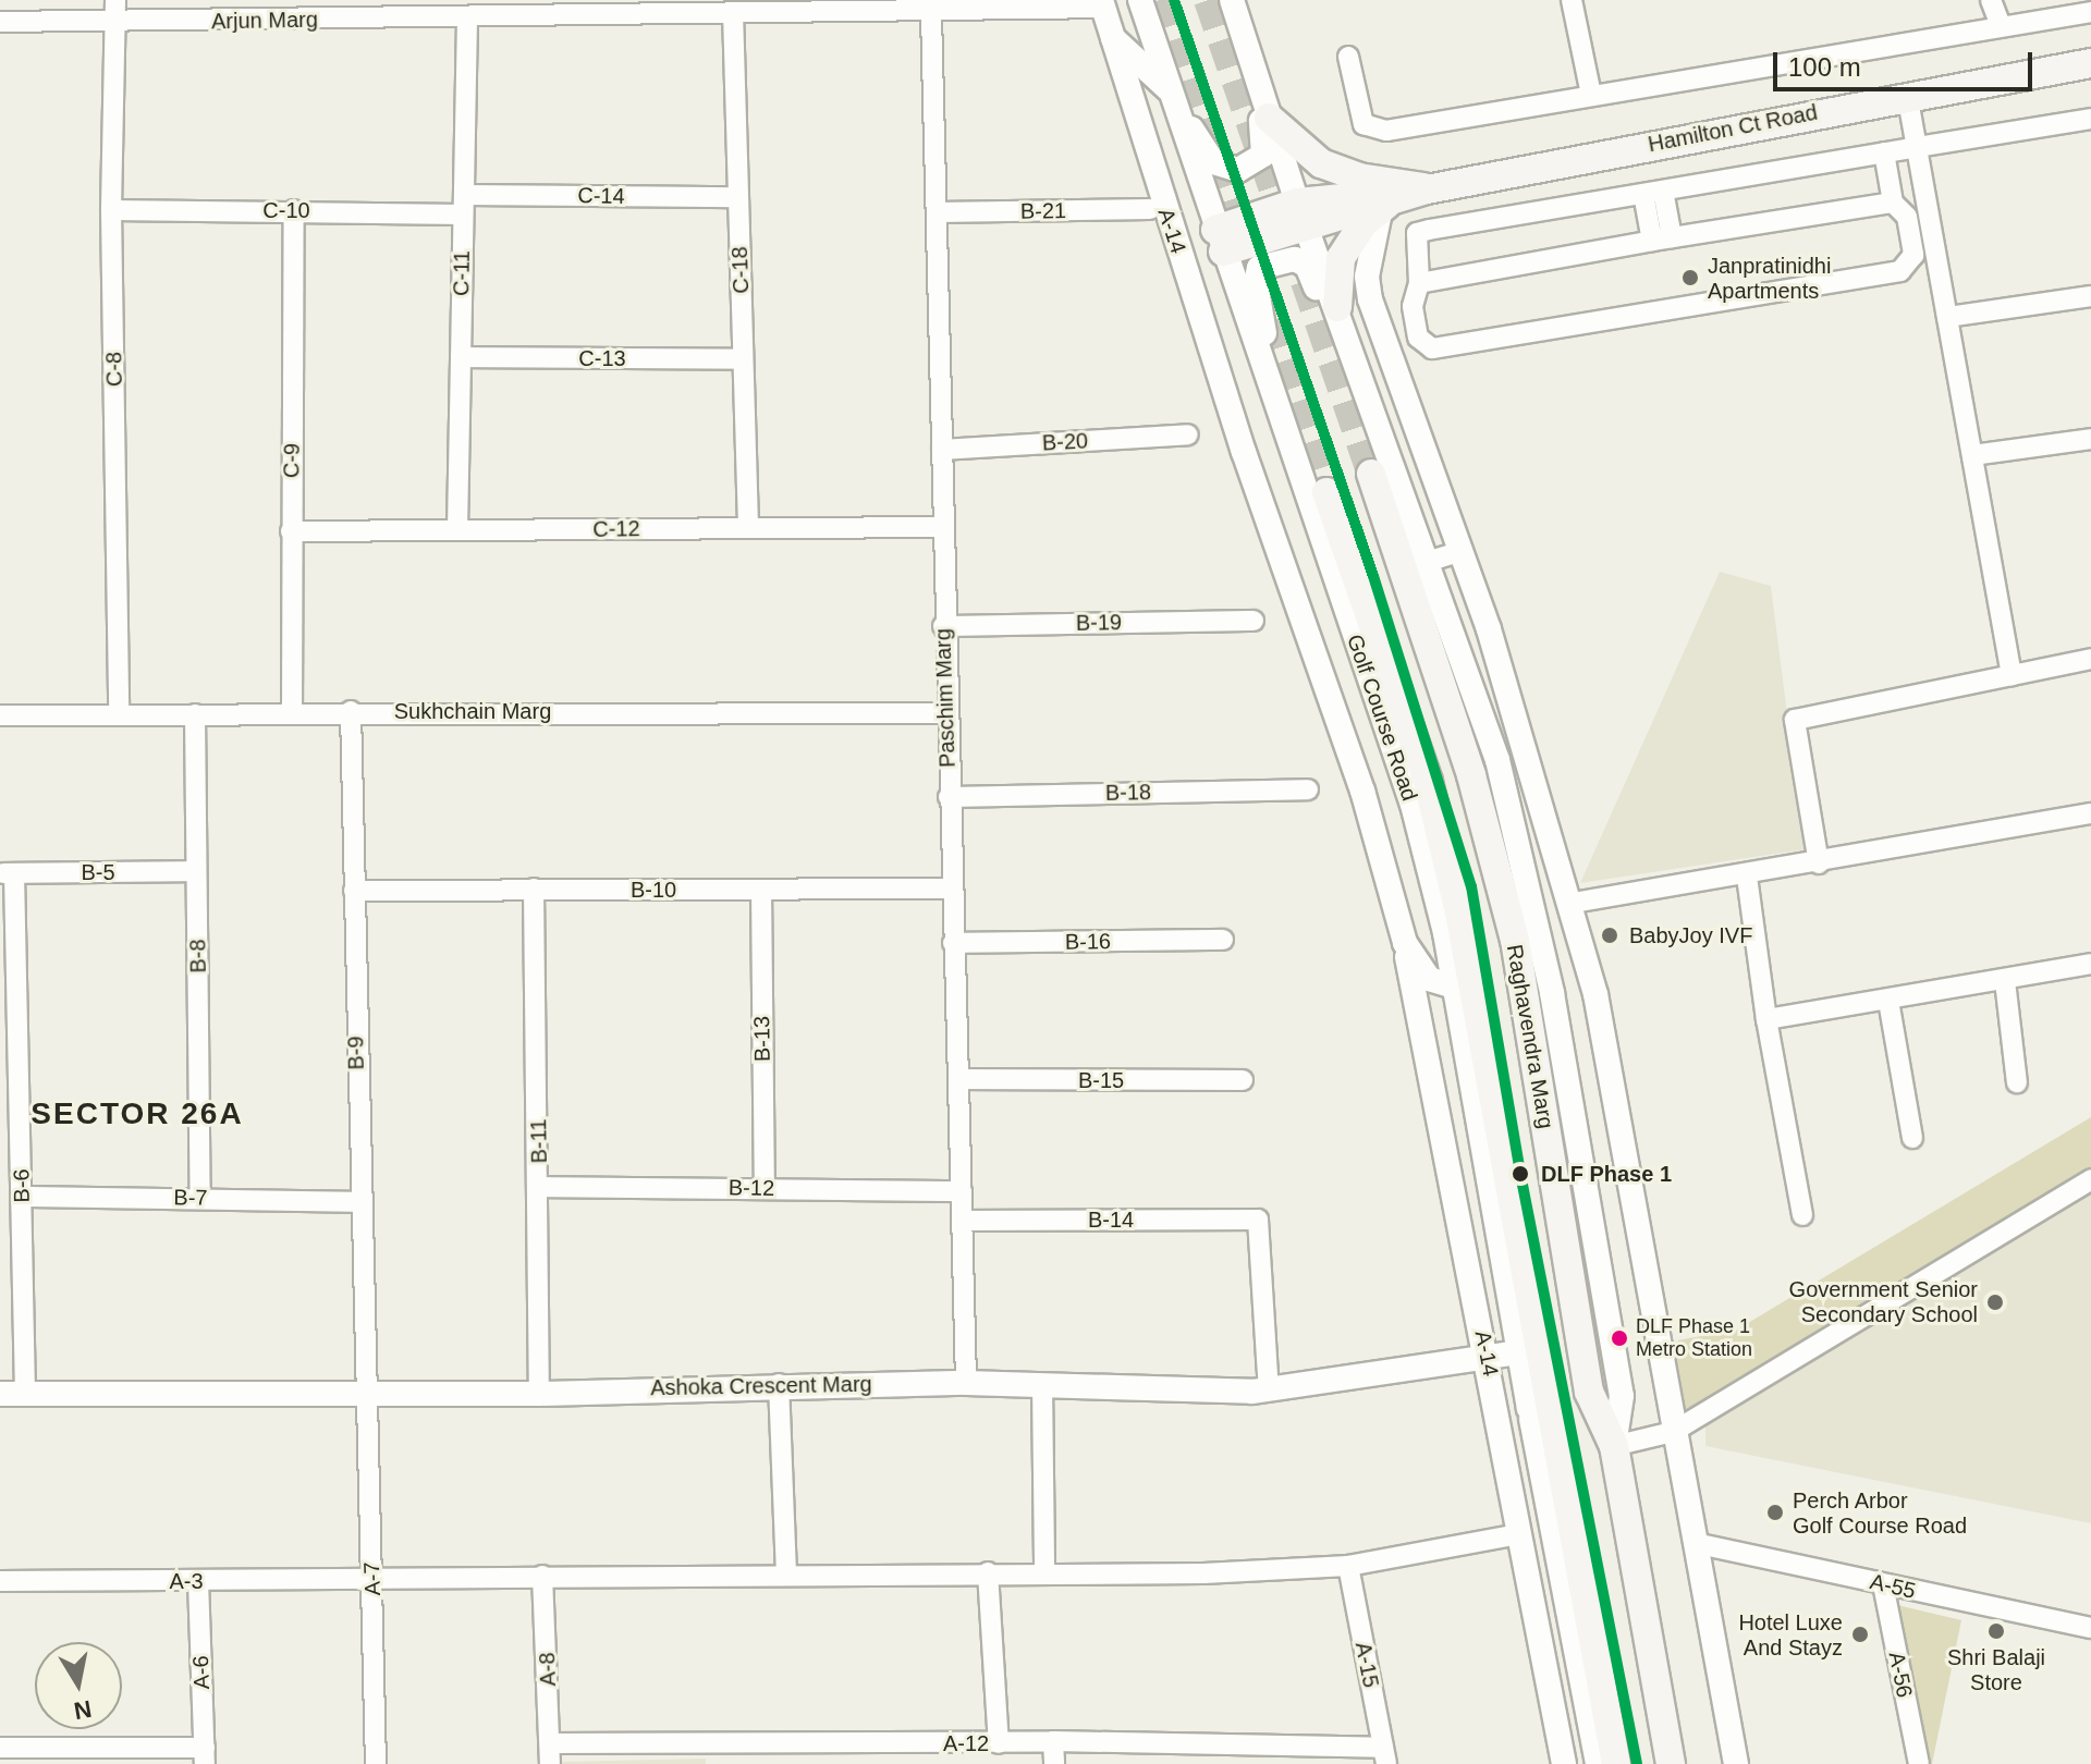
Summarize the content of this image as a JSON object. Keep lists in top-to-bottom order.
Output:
{
  "streets": {
    "main road": ["Hamilton Ct Road", "Raghavendra Marg"],
    "street": [
      "Arjun Marg",
      "C-14",
      "C-10",
      "B-21",
      "A-14",
      "C-18",
      "C-11",
      "C-13",
      "C-8",
      "B-20",
      "C-9",
      "C-12",
      "B-19",
      "Paschim Marg",
      "Sukhchain Marg",
      "Golf Course Road",
      "B-18",
      "B-5",
      "B-10",
      "B-16",
      "B-8",
      "B-13",
      "B-9",
      "B-15",
      "B-11",
      "B-6",
      "B-12",
      "B-7",
      "B-14",
      "Ashoka Crescent Marg",
      "A-7",
      "A-3",
      "A-55",
      "A-15",
      "A-8",
      "A-6",
      "A-56",
      "A-12"
    ]
  },
  "crossings": [
    ["Arjun Marg", "A-14"],
    ["Arjun Marg", "C-18"],
    ["Arjun Marg", "C-11"],
    ["Arjun Marg", "C-8"],
    ["Arjun Marg", "Paschim Marg"],
    ["Hamilton Ct Road", "Golf Course Road"],
    ["C-14", "C-10"],
    ["C-14", "C-18"],
    ["C-14", "C-11"],
    ["C-10", "C-11"],
    ["C-10", "C-8"],
    ["C-10", "C-9"],
    ["B-21", "Paschim Marg"],
    ["A-14", "Ashoka Crescent Marg"],
    ["A-14", "A-3"],
    ["C-18", "C-13"],
    ["C-18", "C-12"],
    ["C-11", "C-13"],
    ["C-11", "C-12"],
    ["C-8", "Sukhchain Marg"],
    ["B-20", "Paschim Marg"],
    ["C-9", "C-12"],
    ["C-9", "Sukhchain Marg"],
    ["C-12", "Paschim Marg"],
    ["B-19", "Paschim Marg"],
    ["Paschim Marg", "Sukhchain Marg"],
    ["Paschim Marg", "B-18"],
    ["Paschim Marg", "B-10"],
    ["Paschim Marg", "B-16"],
    ["Paschim Marg", "B-15"],
    ["Paschim Marg", "B-12"],
    ["Paschim Marg", "B-14"],
    ["Paschim Marg", "Ashoka Crescent Marg"],
    ["Sukhchain Marg", "B-8"],
    ["Sukhchain Marg", "B-9"],
    ["Golf Course Road", "Raghavendra Marg"],
    ["Golf Course Road", "Ashoka Crescent Marg"],
    ["B-5", "B-8"],
    ["B-5", "B-6"],
    ["B-10", "B-13"],
    ["B-10", "B-9"],
    ["B-10", "B-11"],
    ["B-8", "B-7"],
    ["B-13", "B-12"],
    ["B-9", "B-7"],
    ["B-9", "Ashoka Crescent Marg"],
    ["B-9", "A-7"],
    ["B-11", "B-12"],
    ["B-11", "Ashoka Crescent Marg"],
    ["B-6", "B-7"],
    ["B-6", "Ashoka Crescent Marg"],
    ["B-14", "Ashoka Crescent Marg"],
    ["Ashoka Crescent Marg", "A-7"],
    ["A-7", "A-3"],
    ["A-3", "A-15"],
    ["A-3", "A-8"],
    ["A-3", "A-6"],
    ["A-55", "A-56"],
    ["A-15", "A-12"],
    ["A-8", "A-12"]
  ],
  "districts": ["SECTOR 26A"],
  "places": [
    "Janpratinidhi Apartments",
    "BabyJoy IVF",
    "DLF Phase 1",
    "Government Senior Secondary School",
    "DLF Phase 1 Metro Station",
    "Perch Arbor Golf Course Road",
    "Shri Balaji Store",
    "Hotel Luxe And Stayz"
  ],
  "scale_bar": "100 m",
  "north": "bottom"
}
